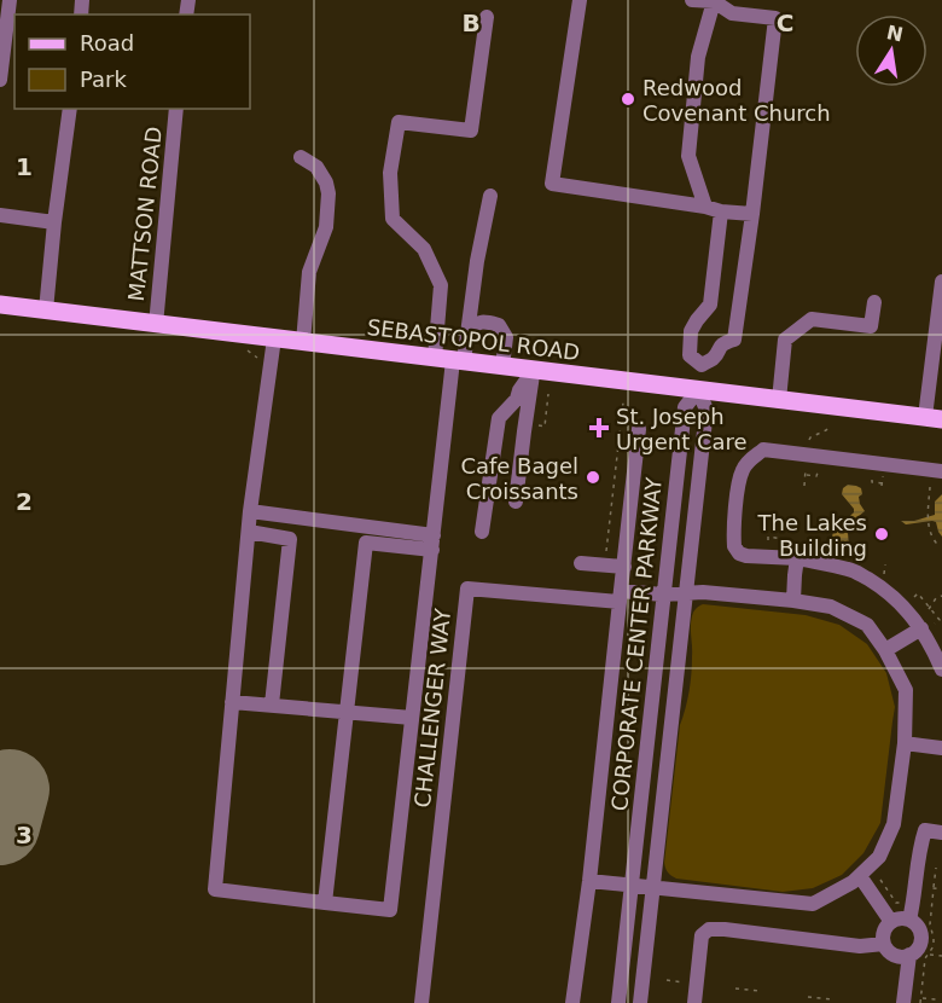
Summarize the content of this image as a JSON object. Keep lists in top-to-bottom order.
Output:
{
  "streets": {
    "main road": ["SEBASTOPOL ROAD"],
    "street": ["MATTSON ROAD", "CORPORATE CENTER PARKWAY", "CHALLENGER WAY"]
  },
  "crossings": [
    ["MATTSON ROAD", "SEBASTOPOL ROAD"],
    ["SEBASTOPOL ROAD", "CORPORATE CENTER PARKWAY"]
  ],
  "places": {
    "other": ["Redwood Covenant Church", "Cafe Bagel Croissants", "The Lakes Building"],
    "health": ["St. Joseph Urgent Care"]
  },
  "legend": ["Road", "Park"],
  "north": "top",
  "grid": {
    "columns": ["B", "C"],
    "rows": ["1", "2", "3"]
  }
}
